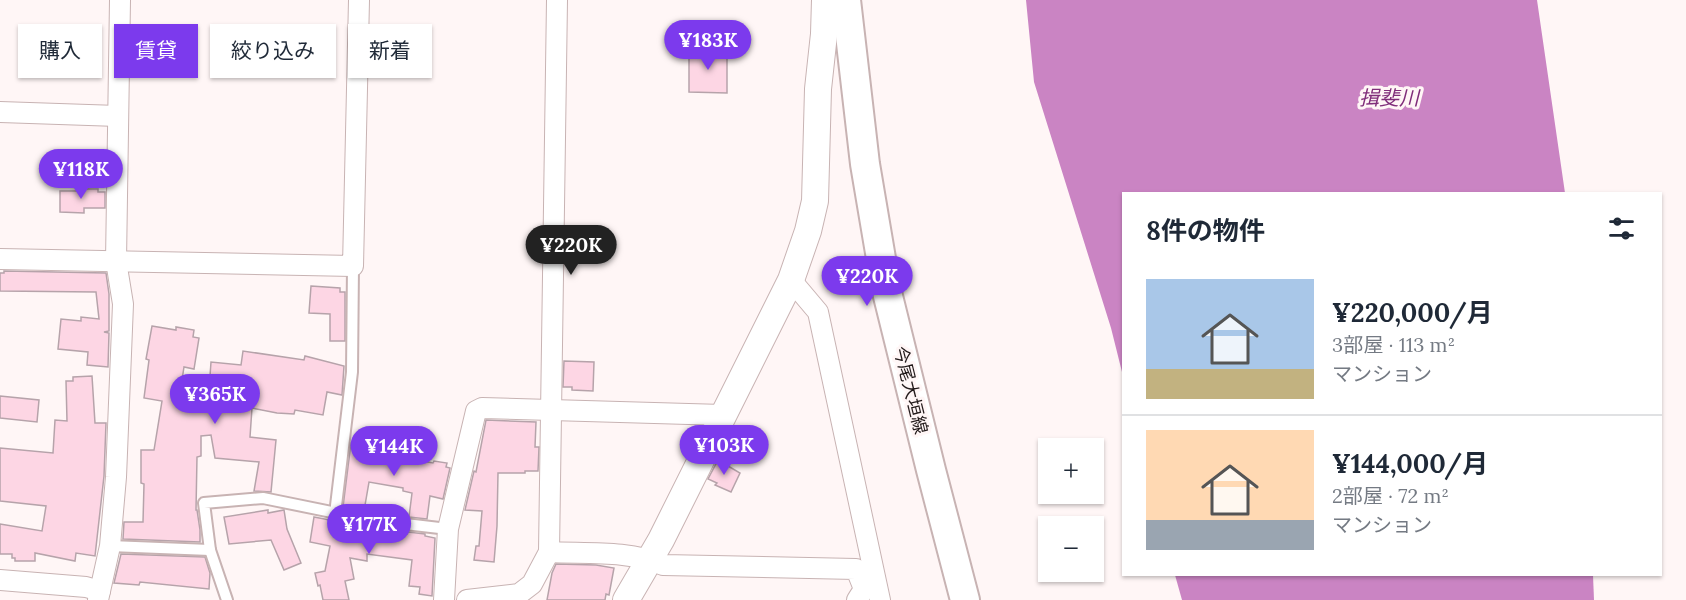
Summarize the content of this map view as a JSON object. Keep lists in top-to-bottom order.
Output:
{
  "streets": {
    "main road": ["今尾大垣線"]
  },
  "water": ["揖斐川"],
  "page": {
    "price": [
      "¥183K",
      "¥118K",
      "¥220K",
      "¥220K",
      "¥365K",
      "¥103K",
      "¥144K",
      "¥177K"
    ],
    "chip": [
      "購入",
      "賃貸",
      "絞り込み",
      "新着"
    ],
    "heading": "8件の物件",
    "list": [
      {
        "name": "¥220,000/月",
        "note": "3部屋 · 113 m² · マンション"
      },
      {
        "name": "¥144,000/月",
        "note": "2部屋 · 72 m² · マンション"
      }
    ],
    "map_buttons": ["+", "−"]
  }
}
